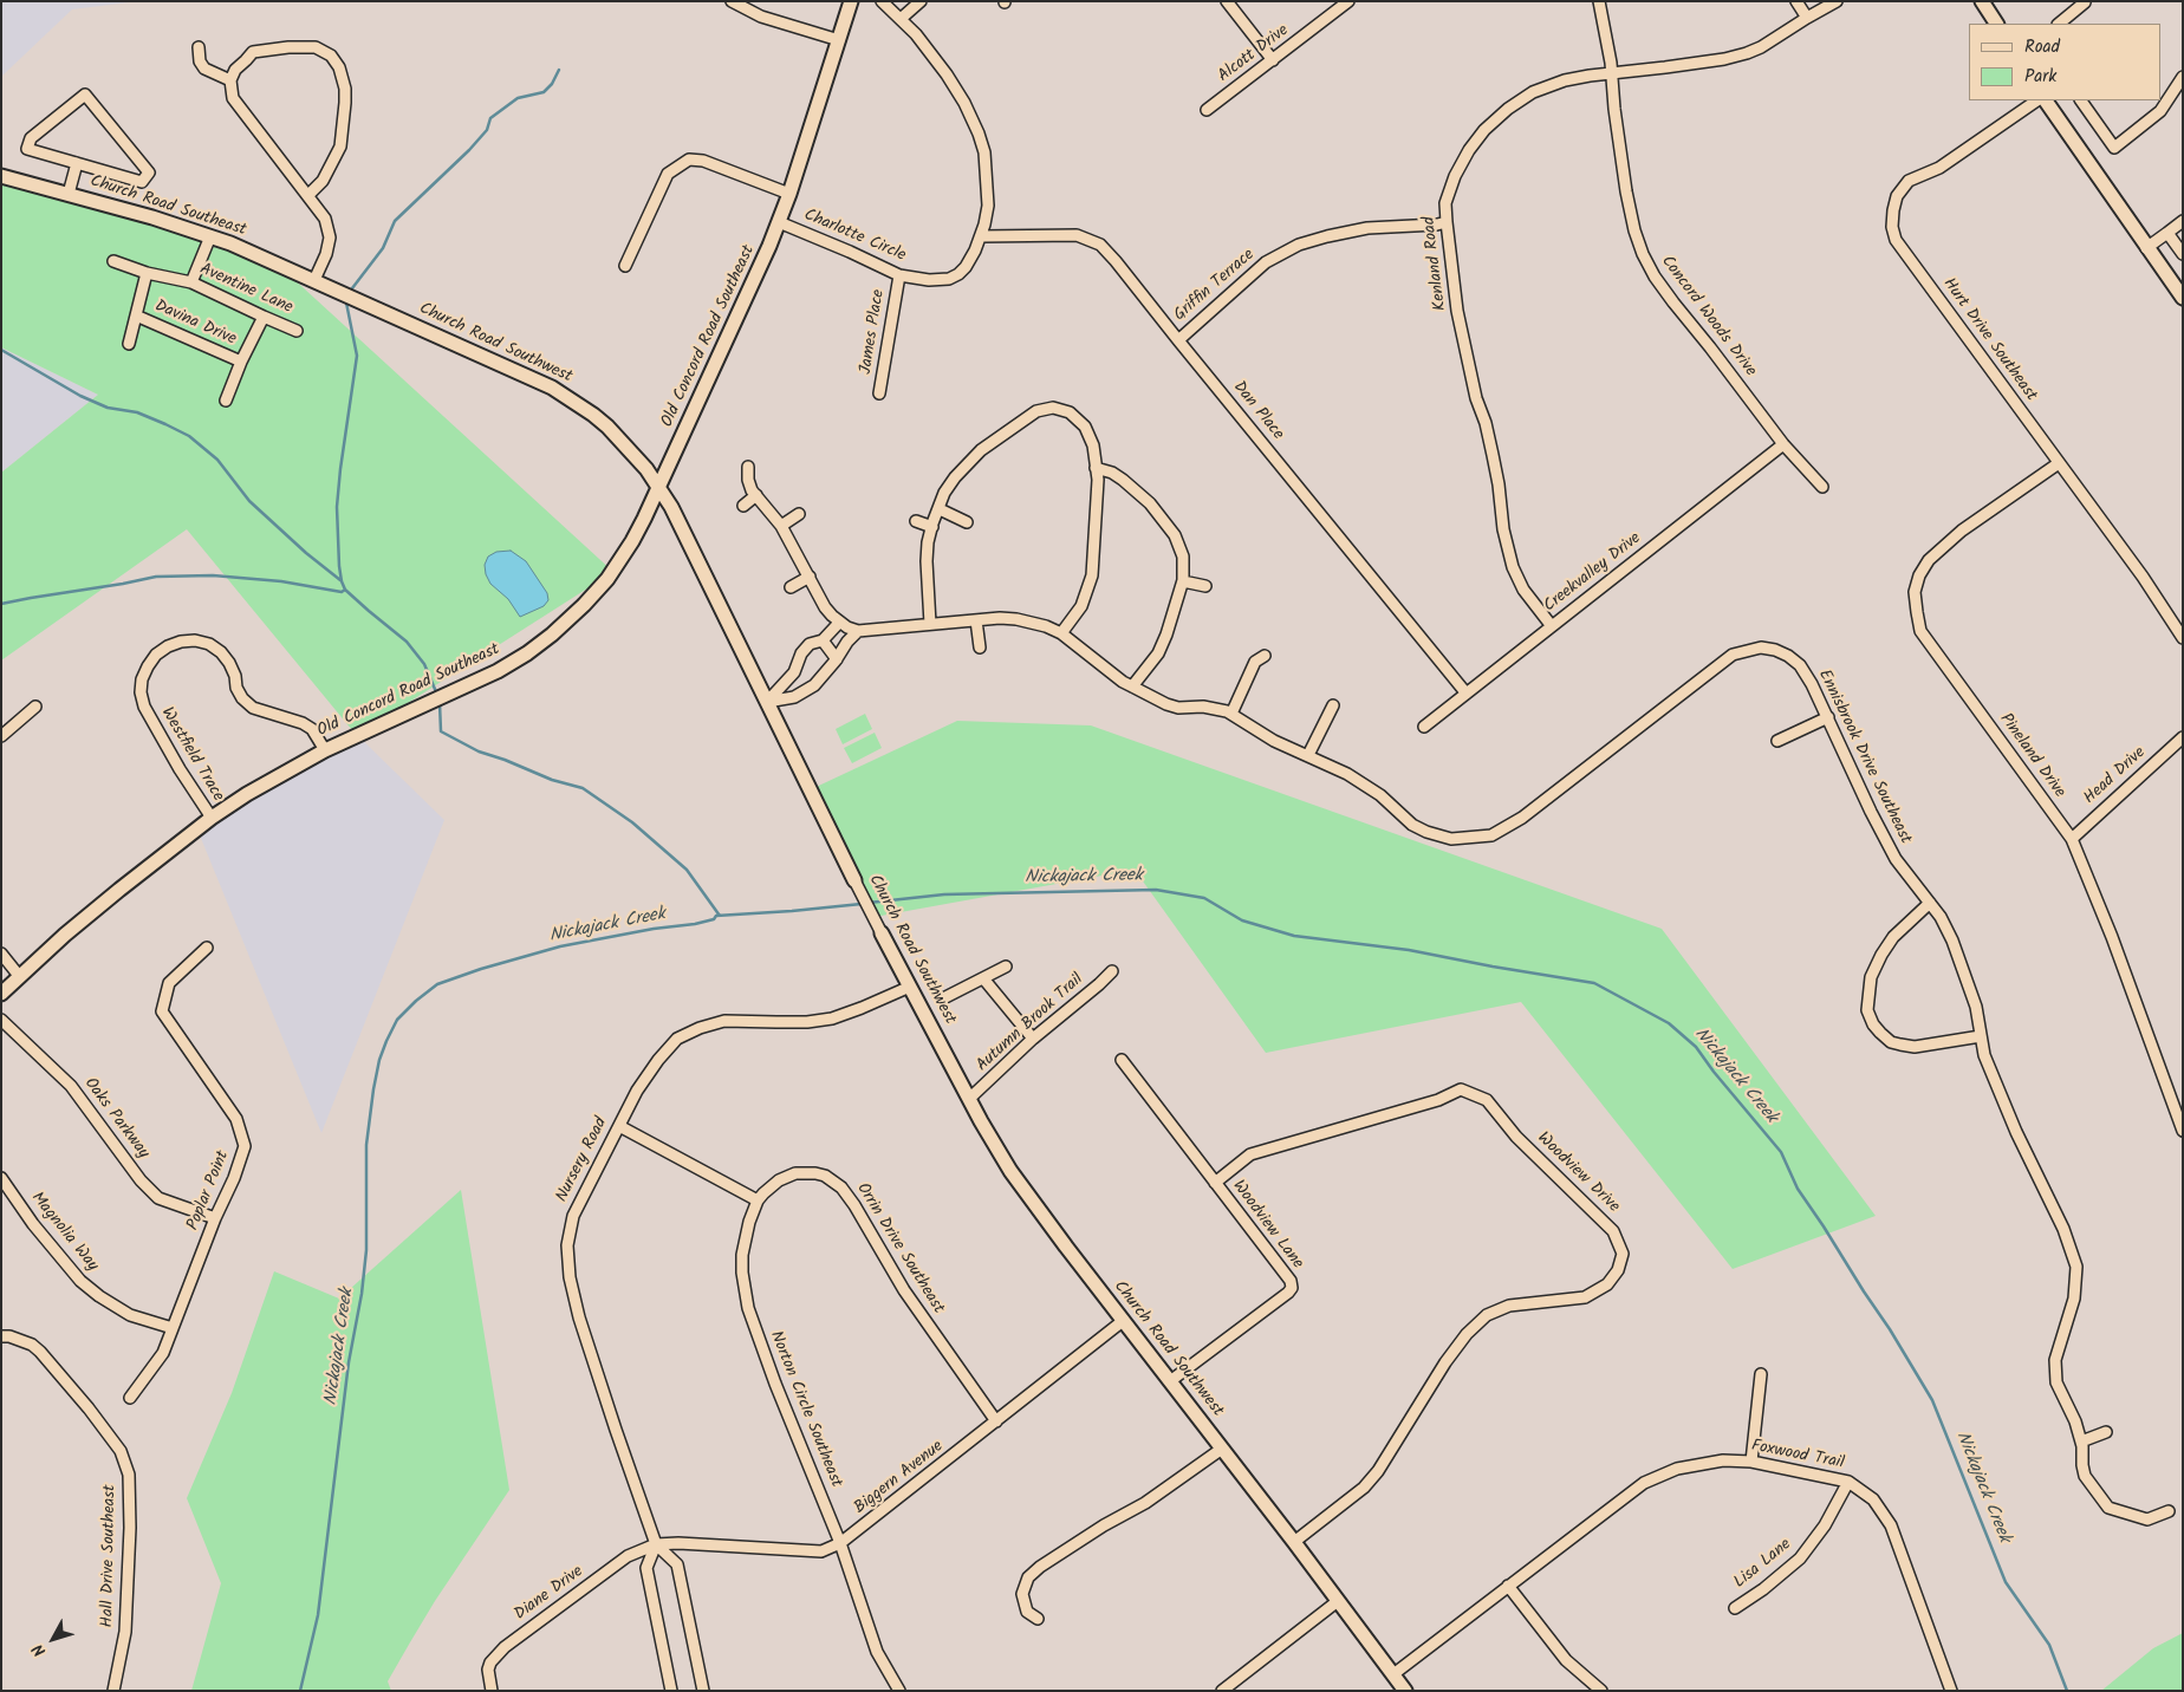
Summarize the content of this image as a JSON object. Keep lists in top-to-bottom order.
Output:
{
  "streets": {
    "street": [
      "Alcott Drive",
      "Church Road Southeast",
      "Charlotte Circle",
      "Kenland Road",
      "Griffin Terrace",
      "Aventine Lane",
      "Concord Woods Drive",
      "Davina Drive",
      "James Place",
      "Old Concord Road Southeast",
      "Hurt Drive Southeast",
      "Church Road Southwest",
      "Dan Place",
      "Creekvalley Drive",
      "Westfield Trace",
      "Pineland Drive",
      "Ennisbrook Drive Southeast",
      "Head Drive",
      "Autumn Brook Trail",
      "Oaks Parkway",
      "Nursery Road",
      "Woodview Drive",
      "Poplar Point",
      "Woodview Lane",
      "Magnolia Way",
      "Orrin Drive Southeast",
      "Norton Circle Southeast",
      "Foxwood Trail",
      "Biggern Avenue",
      "Hall Drive Southeast",
      "Lisa Lane",
      "Diane Drive"
    ]
  },
  "crossings": [
    ["Church Road Southeast", "Church Road Southwest"],
    ["Charlotte Circle", "James Place"],
    ["Charlotte Circle", "Old Concord Road Southeast"],
    ["Charlotte Circle", "Dan Place"],
    ["Kenland Road", "Griffin Terrace"],
    ["Kenland Road", "Concord Woods Drive"],
    ["Kenland Road", "Creekvalley Drive"],
    ["Griffin Terrace", "Dan Place"],
    ["Concord Woods Drive", "Creekvalley Drive"],
    ["Old Concord Road Southeast", "Church Road Southwest"],
    ["Old Concord Road Southeast", "Westfield Trace"],
    ["Hurt Drive Southeast", "Pineland Drive"],
    ["Church Road Southwest", "Autumn Brook Trail"],
    ["Church Road Southwest", "Nursery Road"],
    ["Church Road Southwest", "Woodview Drive"],
    ["Church Road Southwest", "Woodview Lane"],
    ["Church Road Southwest", "Foxwood Trail"],
    ["Church Road Southwest", "Biggern Avenue"],
    ["Dan Place", "Creekvalley Drive"],
    ["Pineland Drive", "Head Drive"],
    ["Oaks Parkway", "Poplar Point"],
    ["Nursery Road", "Biggern Avenue"],
    ["Nursery Road", "Diane Drive"],
    ["Woodview Drive", "Woodview Lane"],
    ["Poplar Point", "Magnolia Way"],
    ["Orrin Drive Southeast", "Norton Circle Southeast"],
    ["Orrin Drive Southeast", "Biggern Avenue"],
    ["Norton Circle Southeast", "Biggern Avenue"],
    ["Foxwood Trail", "Lisa Lane"],
    ["Biggern Avenue", "Diane Drive"]
  ],
  "water": ["Nickajack Creek"],
  "legend": ["Road", "Park"],
  "north": "bottom left"
}
